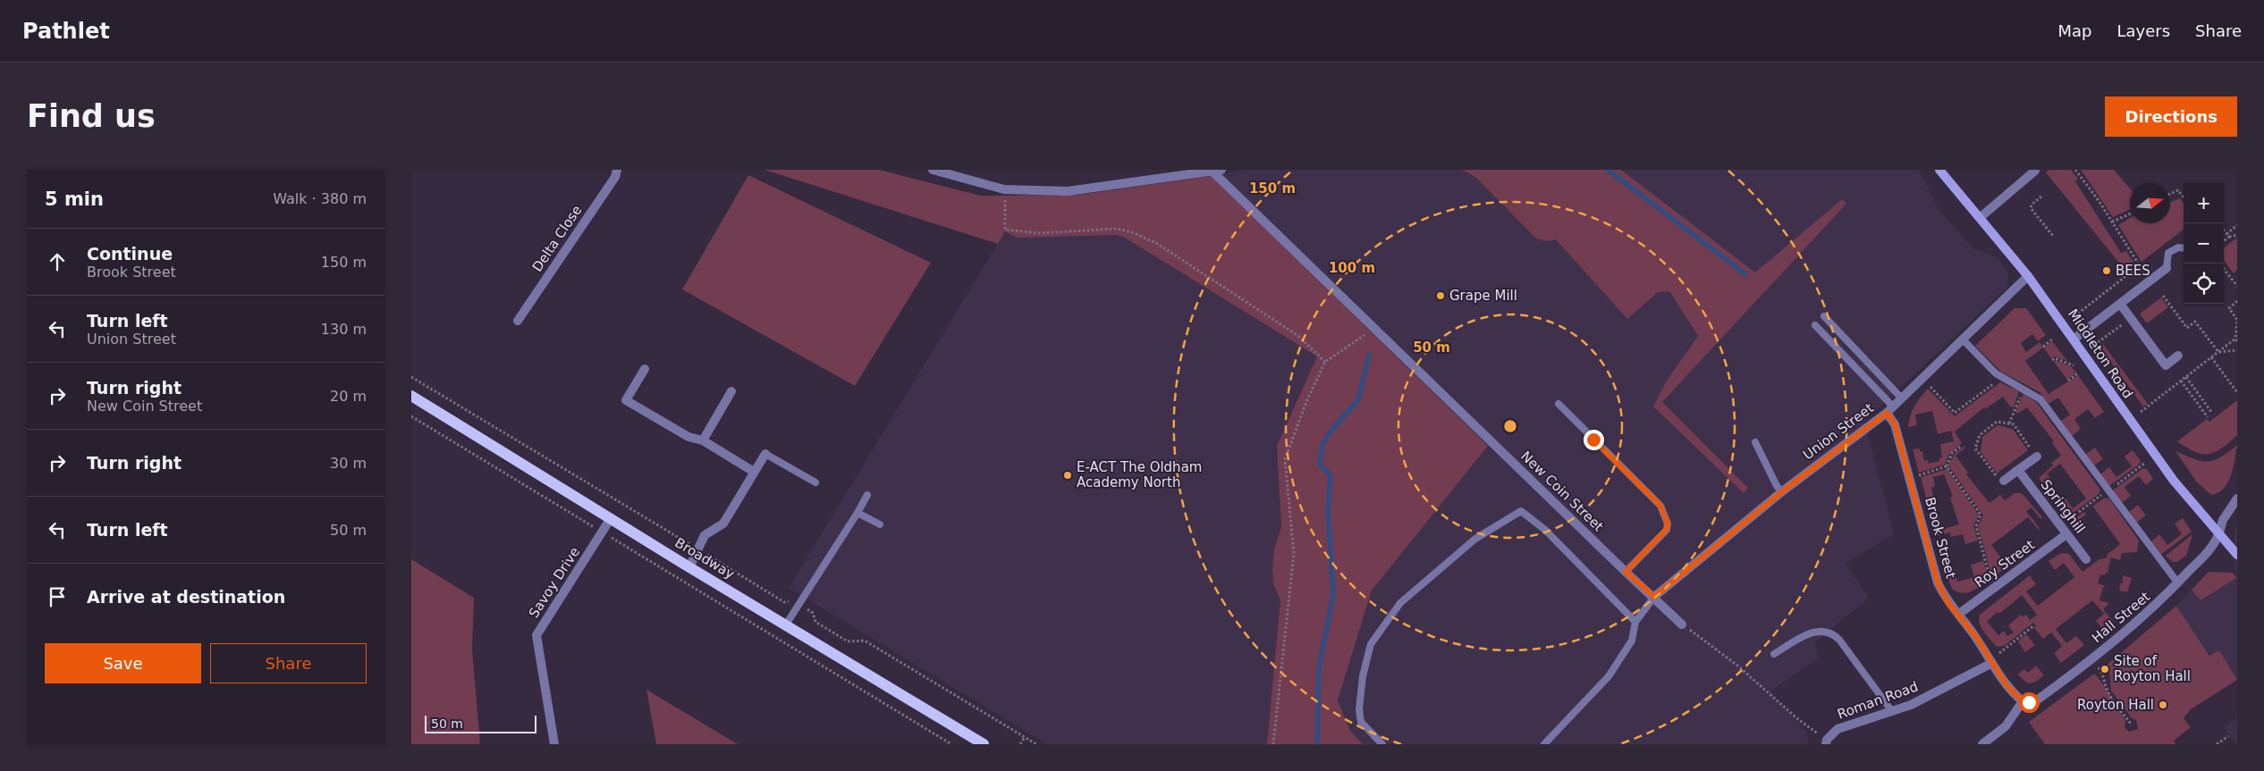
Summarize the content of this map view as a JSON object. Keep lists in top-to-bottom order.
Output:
{
  "streets": {
    "main road": ["Middleton Road", "Broadway"],
    "street": [
      "Delta Close",
      "Union Street",
      "New Coin Street",
      "Springhill",
      "Brook Street",
      "Roy Street",
      "Savoy Drive",
      "Hall Street",
      "Roman Road"
    ]
  },
  "crossings": [
    ["Middleton Road", "Union Street"],
    ["Middleton Road", "Hall Street"],
    ["Union Street", "New Coin Street"],
    ["Union Street", "Brook Street"],
    ["Springhill", "Roy Street"],
    ["Brook Street", "Roy Street"],
    ["Brook Street", "Hall Street"],
    ["Brook Street", "Roman Road"],
    ["Broadway", "Savoy Drive"]
  ],
  "places": [
    "BEES",
    "Grape Mill",
    "E-ACT The Oldham Academy North",
    "Site of Royton Hall",
    "Royton Hall"
  ],
  "scale_bar": "50 m",
  "north": "right",
  "page": {
    "header": "Pathlet",
    "nav": ["Map", "Layers", "Share"],
    "buttons": [
      "Directions",
      ["Save", "Share"]
    ],
    "title": "Find us",
    "heading": ["5 min", "Walk · 380 m"],
    "map_buttons": ["+", "−"],
    "list": [
      ["Continue", "Brook Street", "150 m"],
      ["Turn left", "Union Street", "130 m"],
      ["Turn right", "New Coin Street", "20 m"],
      ["Turn right", "30 m"],
      ["Turn left", "50 m"],
      "Arrive at destination"
    ],
    "scale": "50 m"
  },
  "rings": ["150 m", "100 m", "50 m"]
}
